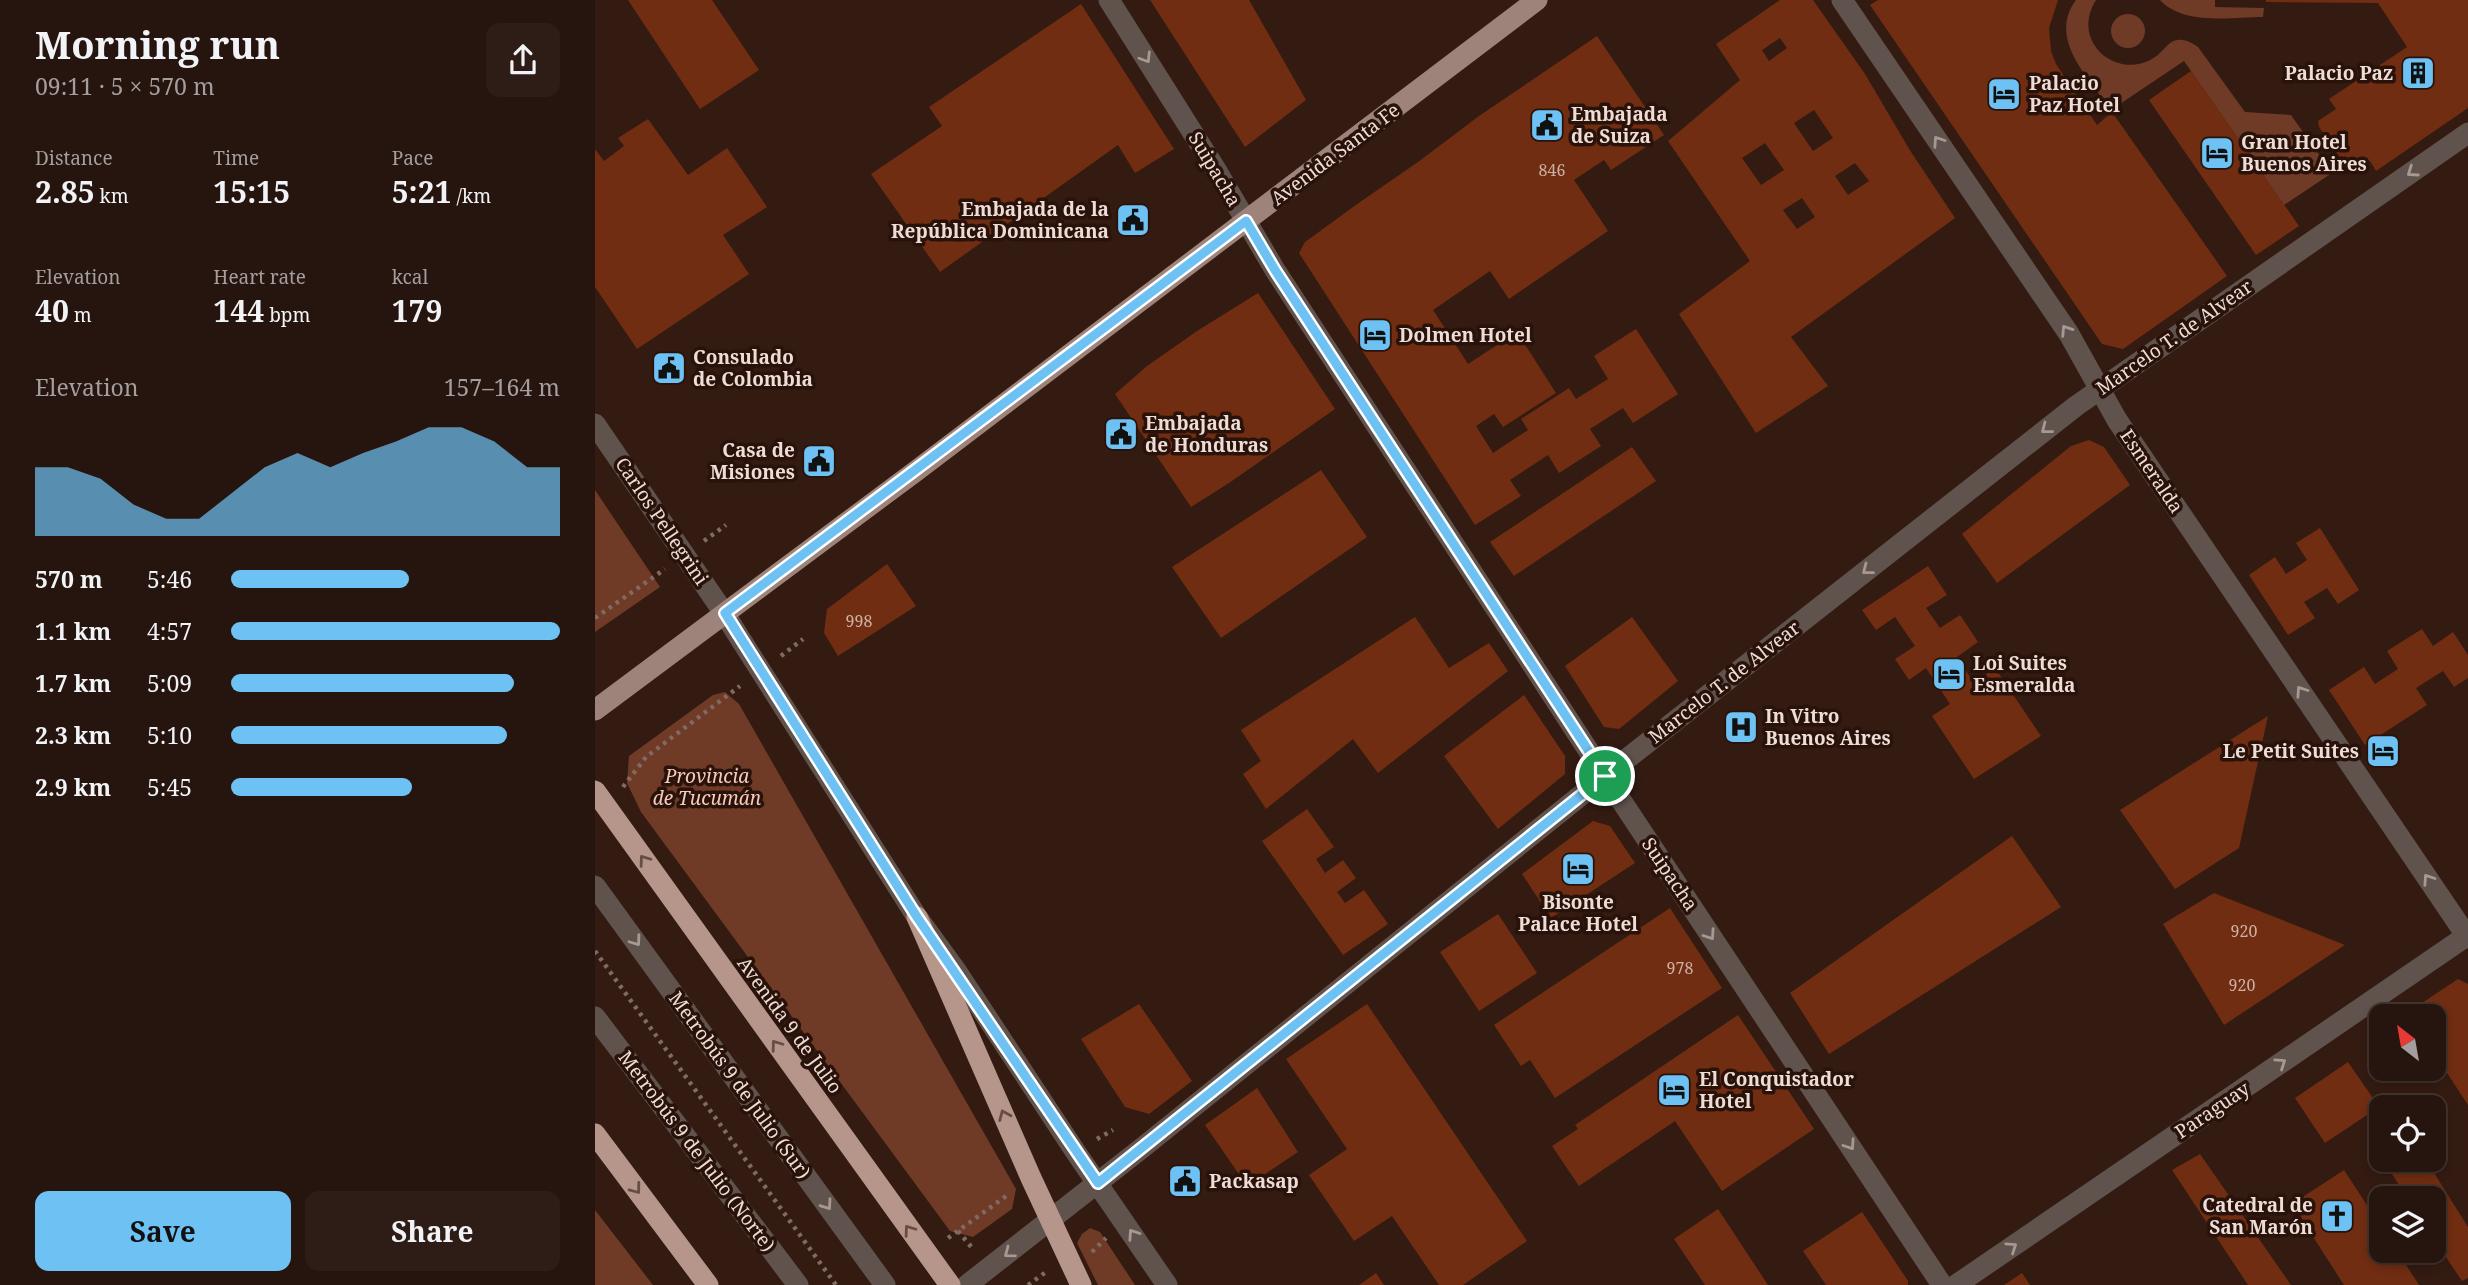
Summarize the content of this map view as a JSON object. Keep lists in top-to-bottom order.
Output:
{
  "streets": {
    "highway": ["Avenida 9 de Julio"],
    "main road": ["Avenida Santa Fe"],
    "street": [
      "Suipacha",
      "Marcelo T. de Alvear",
      "Esmeralda",
      "Carlos Pellegrini",
      "Metrobús 9 de Julio (Sur)",
      "Paraguay",
      "Metrobús 9 de Julio (Norte)"
    ]
  },
  "crossings": [
    ["Avenida Santa Fe", "Suipacha"],
    ["Avenida Santa Fe", "Carlos Pellegrini"],
    ["Suipacha", "Marcelo T. de Alvear"],
    ["Marcelo T. de Alvear", "Esmeralda"],
    ["Marcelo T. de Alvear", "Carlos Pellegrini"],
    ["Esmeralda", "Paraguay"]
  ],
  "one_way": [
    "Suipacha",
    "Marcelo T. de Alvear",
    "Esmeralda",
    "Metrobús 9 de Julio (Sur)",
    "Paraguay"
  ],
  "parks": ["Provincia de Tucumán"],
  "places": {
    "building": ["Palacio Paz"],
    "hotel": [
      "Palacio Paz Hotel",
      "Gran Hotel Buenos Aires",
      "Dolmen Hotel",
      "Loi Suites Esmeralda",
      "Le Petit Suites",
      "Bisonte Palace Hotel",
      "El Conquistador Hotel"
    ],
    "public building": [
      "Embajada de Suiza",
      "Embajada de la República Dominicana",
      "Consulado de Colombia",
      "Embajada de Honduras",
      "Casa de Misiones",
      "Packasap"
    ],
    "hospital": ["In Vitro Buenos Aires"],
    "church": ["Catedral de San Marón"]
  },
  "house_numbers": [
    "846",
    "998",
    "920",
    "978",
    "920"
  ],
  "north": "top left",
  "page": {
    "heading": ["Morning run", "09:11 · 5 × 570 m"],
    "stats": [
      ["Distance", "2.85 km"],
      ["Time", "15:15"],
      ["Pace", "5:21 /km"],
      ["Elevation", "40 m"],
      ["Heart rate", "144 bpm"],
      ["kcal", "179"]
    ],
    "chart": ["Elevation", "157–164 m"],
    "list": [
      {
        "name": "570 m",
        "note": "5:46"
      },
      {
        "name": "1.1 km",
        "note": "4:57"
      },
      {
        "name": "1.7 km",
        "note": "5:09"
      },
      {
        "name": "2.3 km",
        "note": "5:10"
      },
      {
        "name": "2.9 km",
        "note": "5:45"
      }
    ],
    "buttons": ["Save", "Share"]
  }
}
